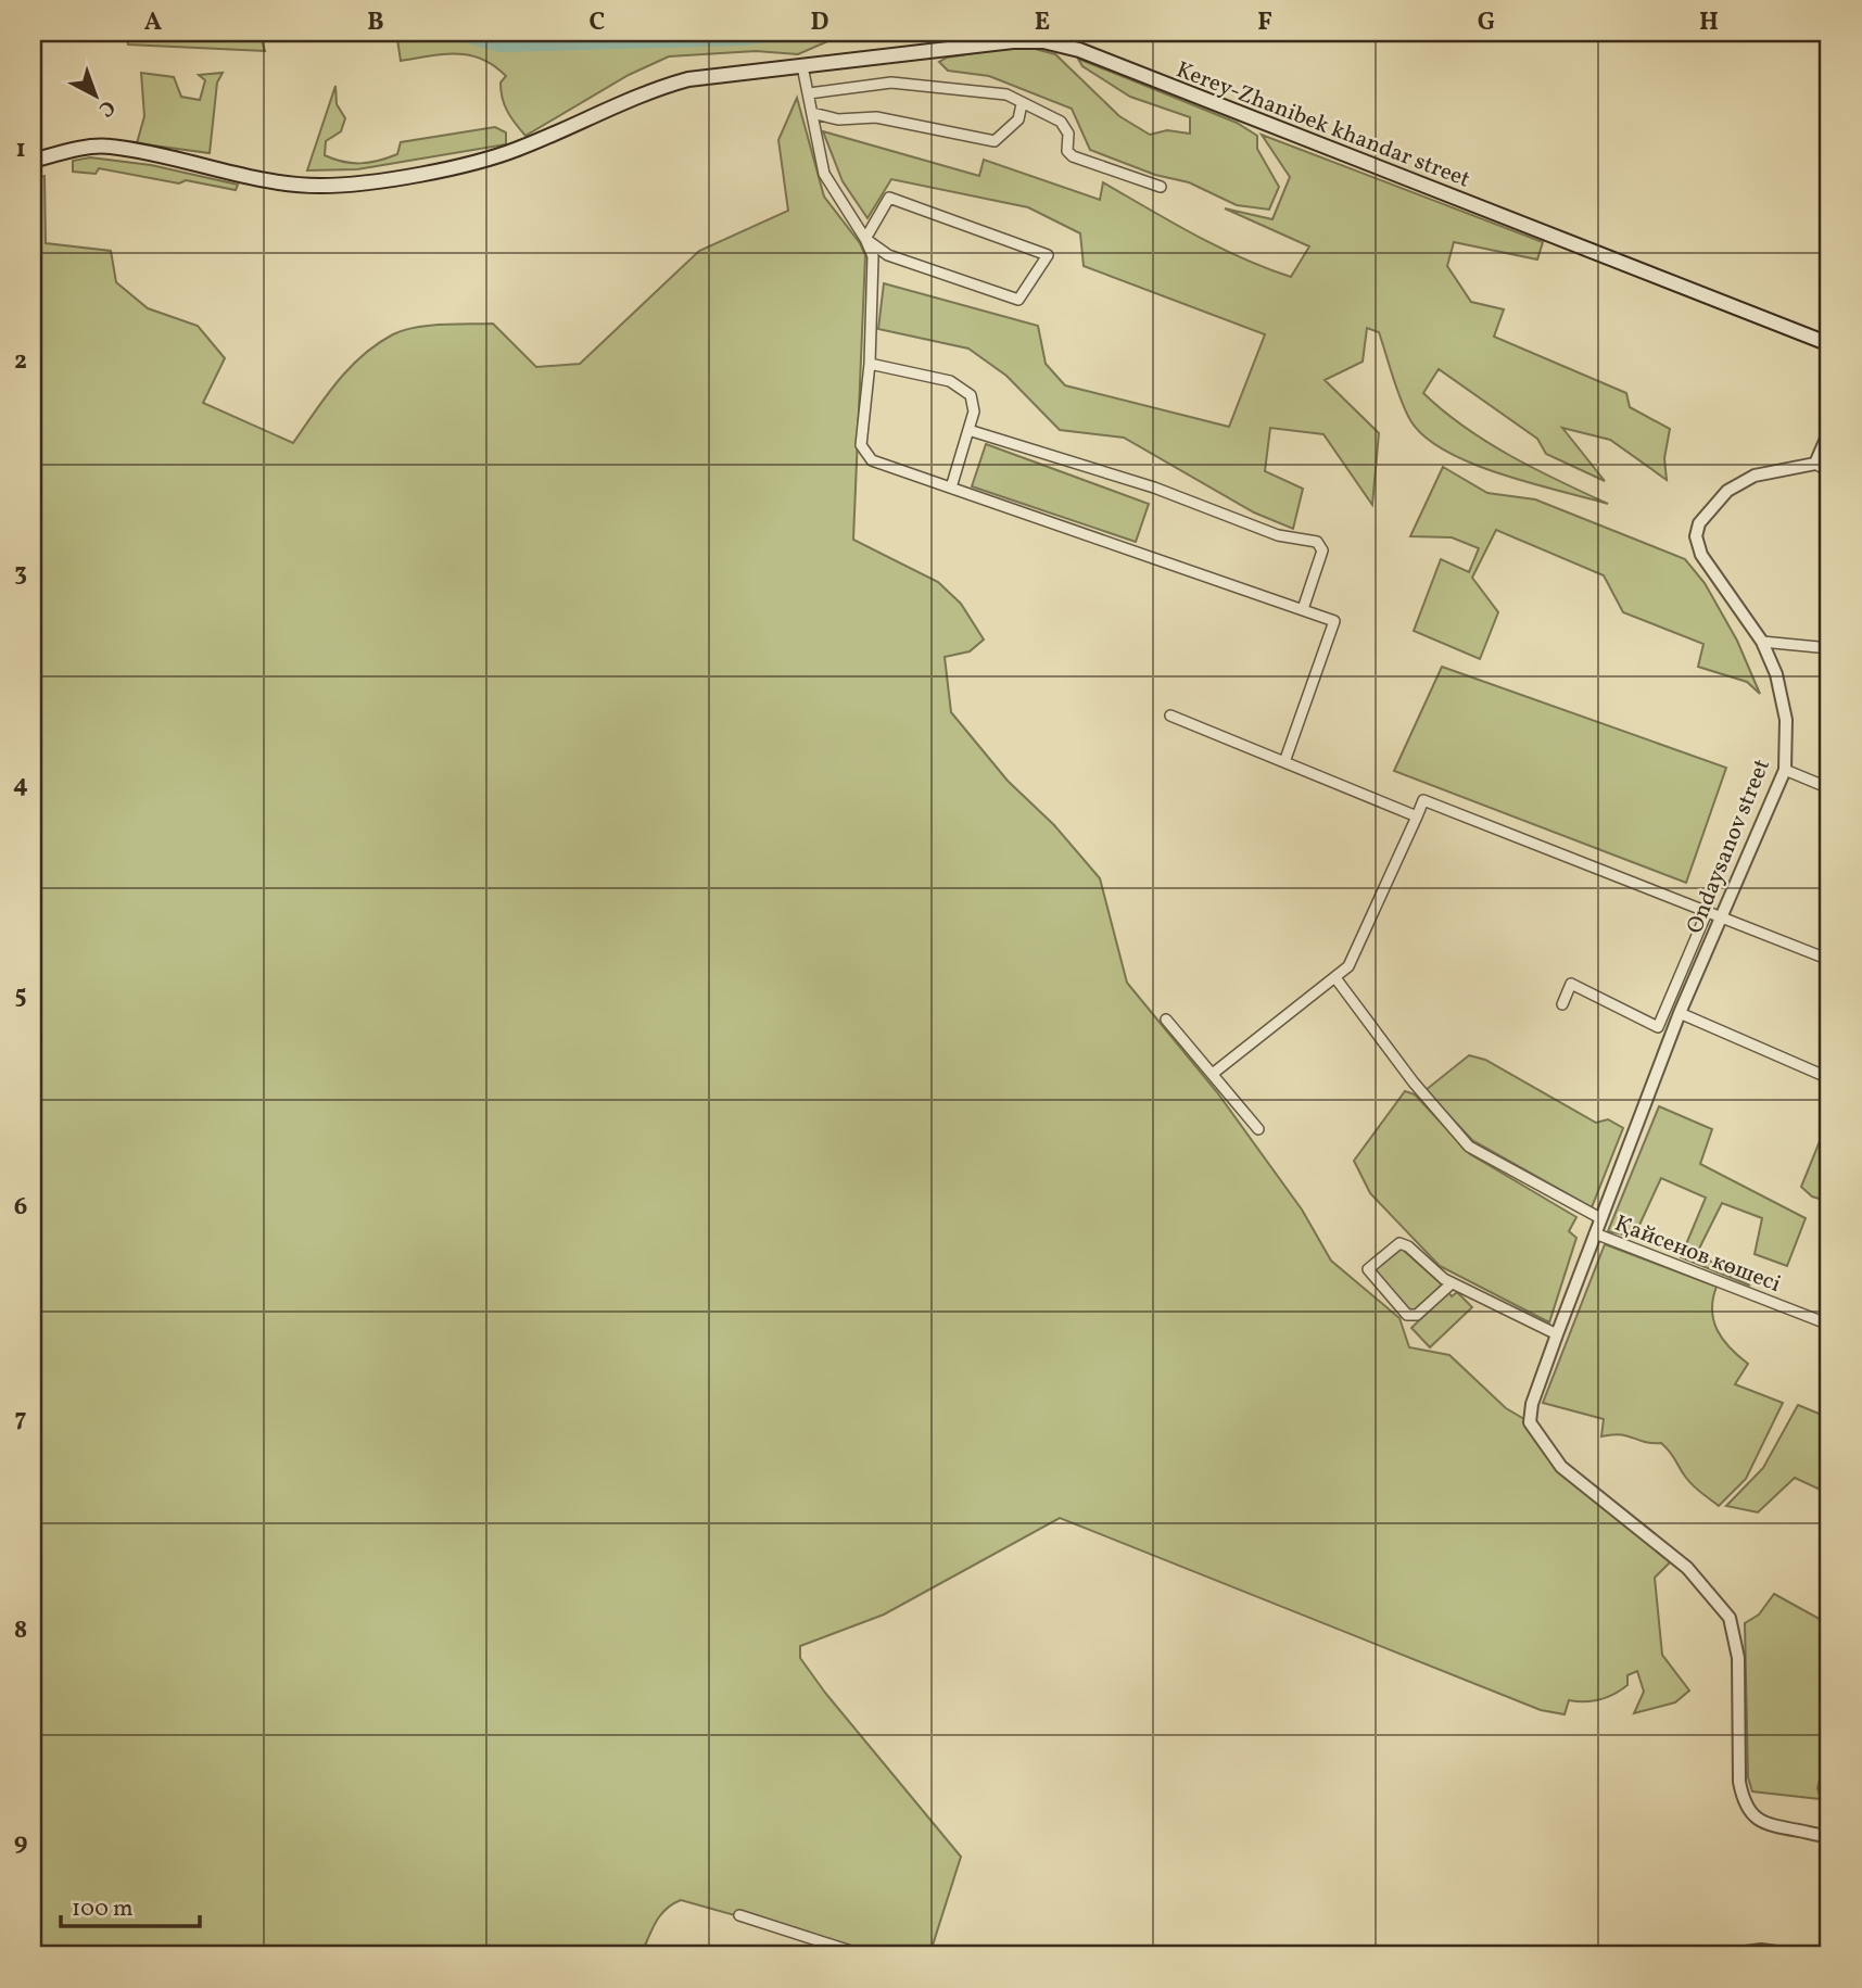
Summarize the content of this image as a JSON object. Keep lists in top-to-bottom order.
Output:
{
  "streets": {
    "main road": ["Kerey-Zhanibek khandar street"],
    "street": ["Ondaysanov street", "Қайсенов көшесі"]
  },
  "crossings": [
    ["Ondaysanov street", "Қайсенов көшесі"]
  ],
  "scale_bar": "100 m",
  "north": "bottom right",
  "grid": {
    "columns": [
      "A",
      "B",
      "C",
      "D",
      "E",
      "F",
      "G",
      "H"
    ],
    "rows": [
      "1",
      "2",
      "3",
      "4",
      "5",
      "6",
      "7",
      "8",
      "9"
    ]
  }
}
